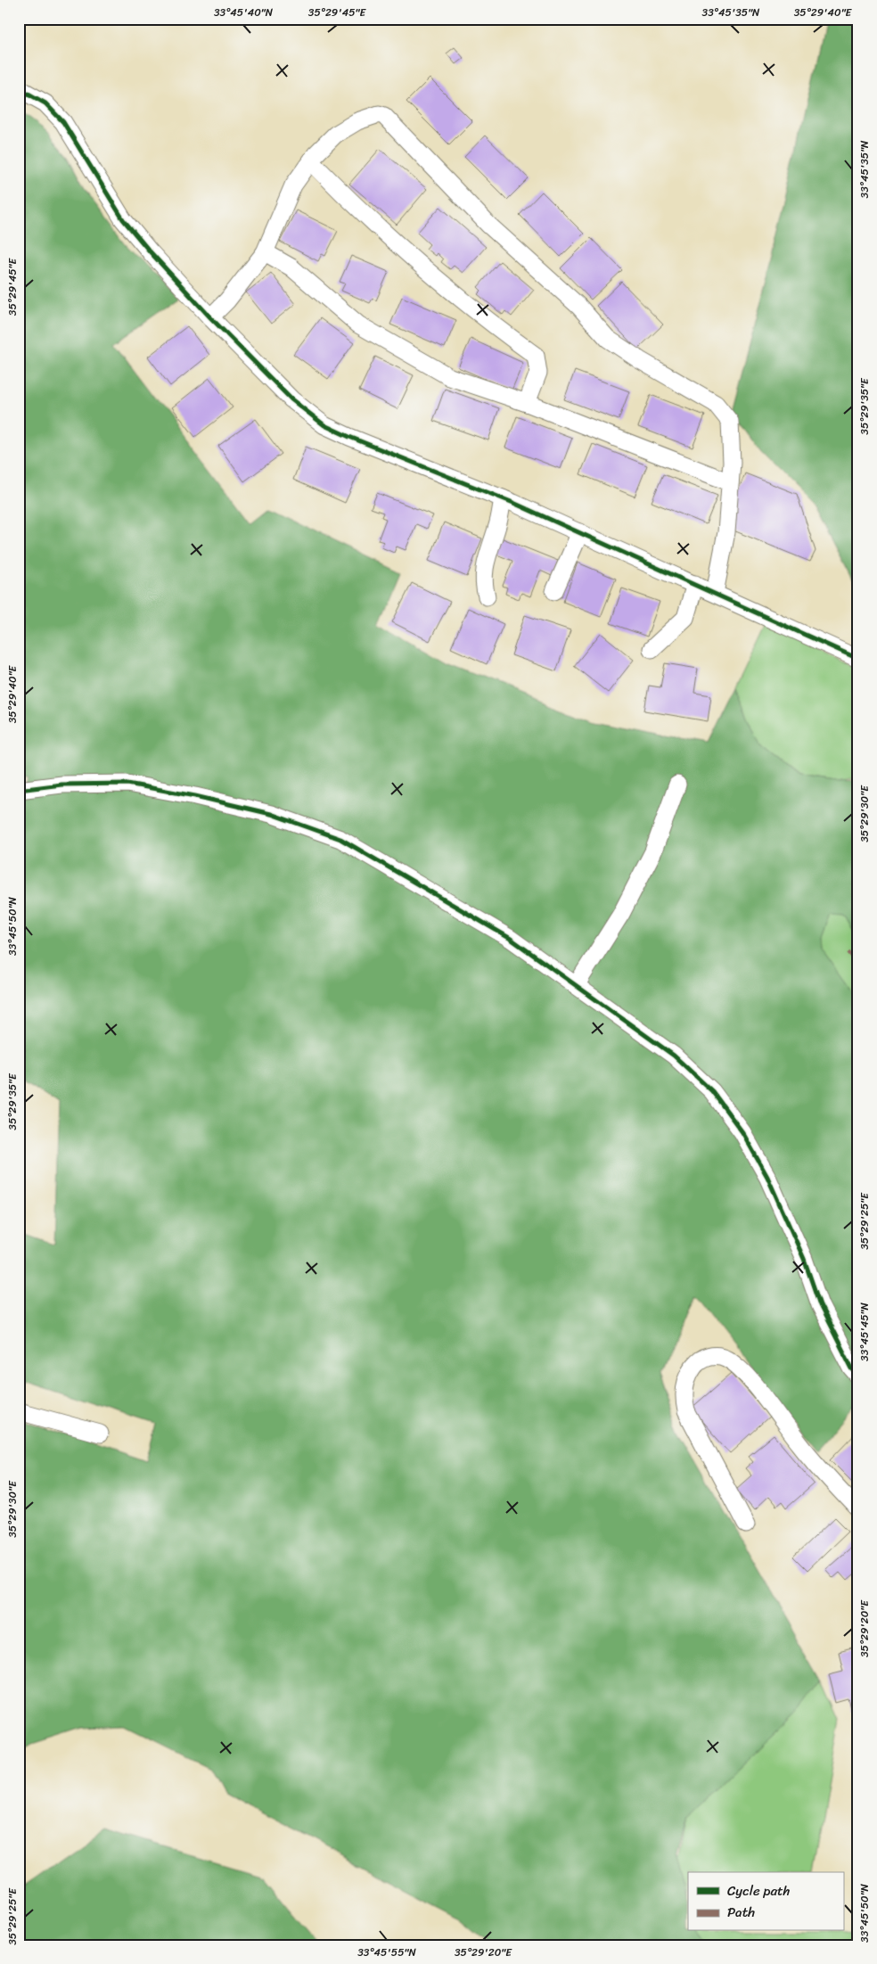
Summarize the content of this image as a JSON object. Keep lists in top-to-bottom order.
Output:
{
  "legend": ["Cycle path", "Path"],
  "coordinates": [
    "33°45'40\"N",
    "35°29'45\"E",
    "33°45'35\"N",
    "35°29'40\"E",
    "35°29'35\"E",
    "35°29'30\"E",
    "33°45'50\"N",
    "35°29'25\"E",
    "33°45'45\"N",
    "35°29'20\"E",
    "33°45'55\"N"
  ]
}
